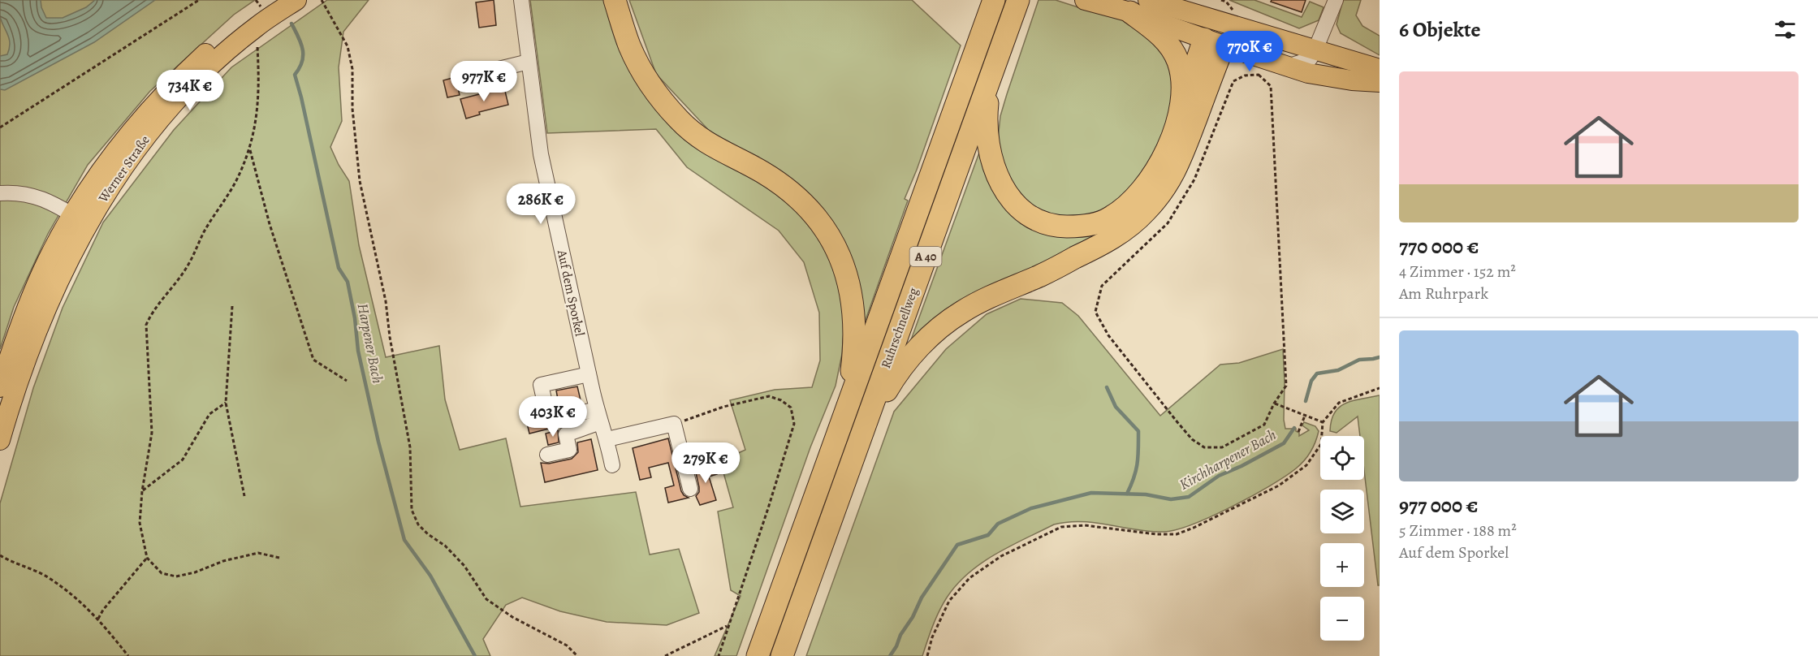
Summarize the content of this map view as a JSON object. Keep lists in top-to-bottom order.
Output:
{
  "streets": {
    "highway": ["A 40", "Ruhrschnellweg"],
    "main road": ["Werner Straße"],
    "street": ["Auf dem Sporkel"]
  },
  "water": ["Harpener Bach", "Kirchharpener Bach"],
  "page": {
    "heading": "6 Objekte",
    "price": [
      "770K €",
      "977K €",
      "734K €",
      "286K €",
      "403K €",
      "279K €"
    ],
    "list": [
      {
        "name": "770 000 €",
        "note": "4 Zimmer · 152 m² · Am Ruhrpark"
      },
      {
        "name": "977 000 €",
        "note": "5 Zimmer · 188 m² · Auf dem Sporkel"
      }
    ],
    "map_buttons": ["+", "−"]
  }
}
